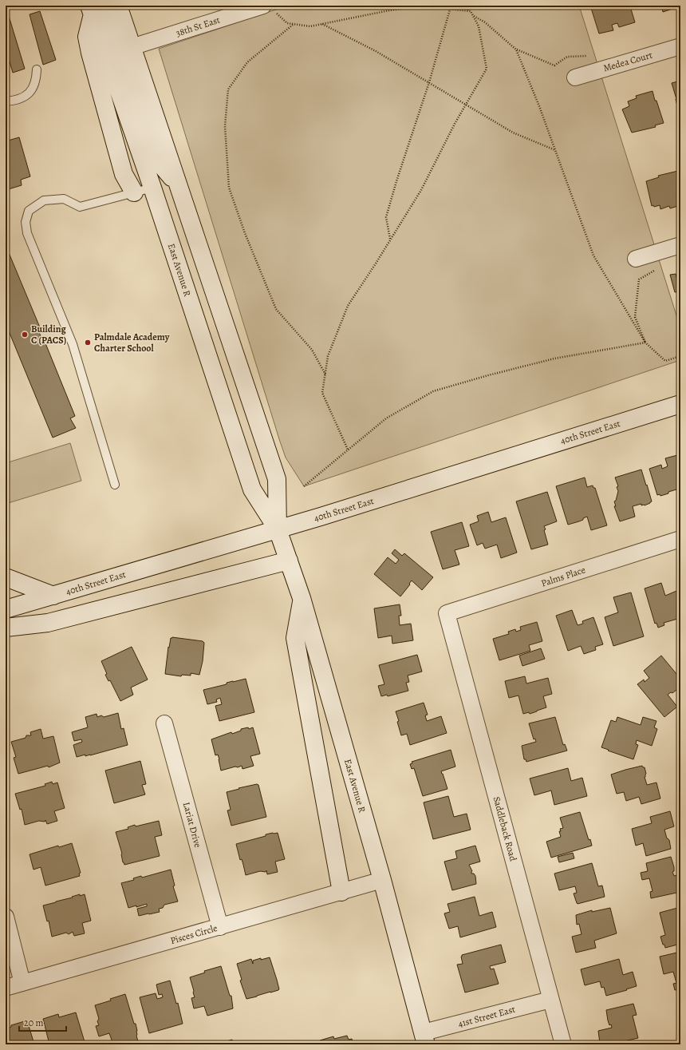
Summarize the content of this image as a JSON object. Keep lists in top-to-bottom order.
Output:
{
  "streets": {
    "main road": ["East Avenue R", "40th Street East"],
    "street": [
      "38th St East",
      "Medea Court",
      "Palms Place",
      "Lariat Drive",
      "Saddleback Road",
      "Pisces Circle",
      "41st Street East"
    ]
  },
  "crossings": [
    ["38th St East", "East Avenue R"],
    ["East Avenue R", "40th Street East"],
    ["East Avenue R", "Pisces Circle"],
    ["East Avenue R", "41st Street East"],
    ["Palms Place", "Saddleback Road"],
    ["Lariat Drive", "Pisces Circle"],
    ["Saddleback Road", "41st Street East"]
  ],
  "places": ["Building C (PACS)", "Palmdale Academy Charter School"],
  "scale_bar": "20 m"
}
